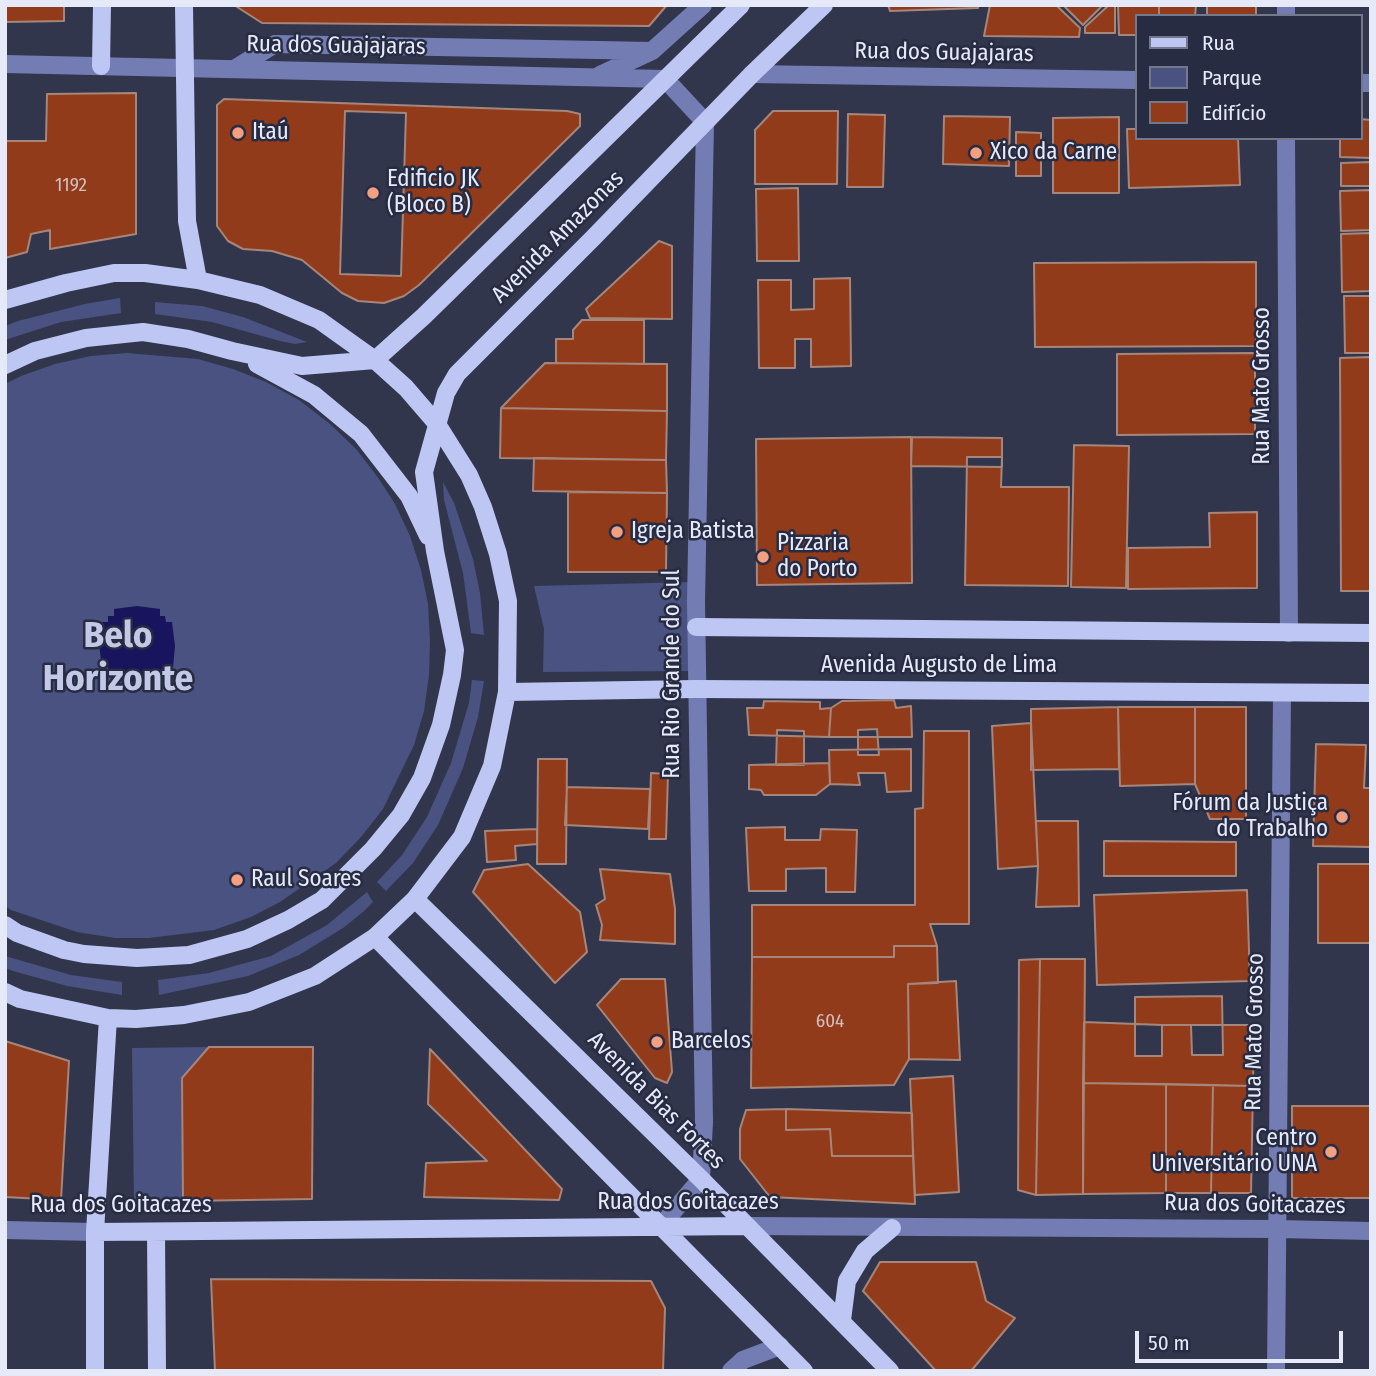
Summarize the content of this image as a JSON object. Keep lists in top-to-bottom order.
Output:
{
  "streets": {
    "main road": [
      "Avenida Amazonas",
      "Avenida Augusto de Lima",
      "Avenida Bias Fortes",
      "Rua dos Goitacazes"
    ],
    "street": ["Rua dos Guajajaras", "Rua Mato Grosso", "Rua Rio Grande do Sul"]
  },
  "crossings": [
    ["Rua dos Guajajaras", "Avenida Amazonas"],
    ["Avenida Amazonas", "Rua Rio Grande do Sul"],
    ["Rua Mato Grosso", "Avenida Augusto de Lima"],
    ["Rua Mato Grosso", "Rua dos Goitacazes"],
    ["Avenida Augusto de Lima", "Rua Rio Grande do Sul"],
    ["Rua Rio Grande do Sul", "Avenida Bias Fortes"],
    ["Avenida Bias Fortes", "Rua dos Goitacazes"]
  ],
  "districts": ["Belo Horizonte"],
  "places": [
    "Itaú",
    "Xico da Carne",
    "Edificio JK (Bloco B)",
    "Igreja Batista",
    "Pizzaria do Porto",
    "Fórum da Justiça do Trabalho",
    "Raul Soares",
    "Barcelos",
    "Centro Universitário UNA"
  ],
  "house_numbers": ["1192", "604"],
  "legend": ["Rua", "Parque", "Edifício"],
  "scale_bar": "50 m"
}
